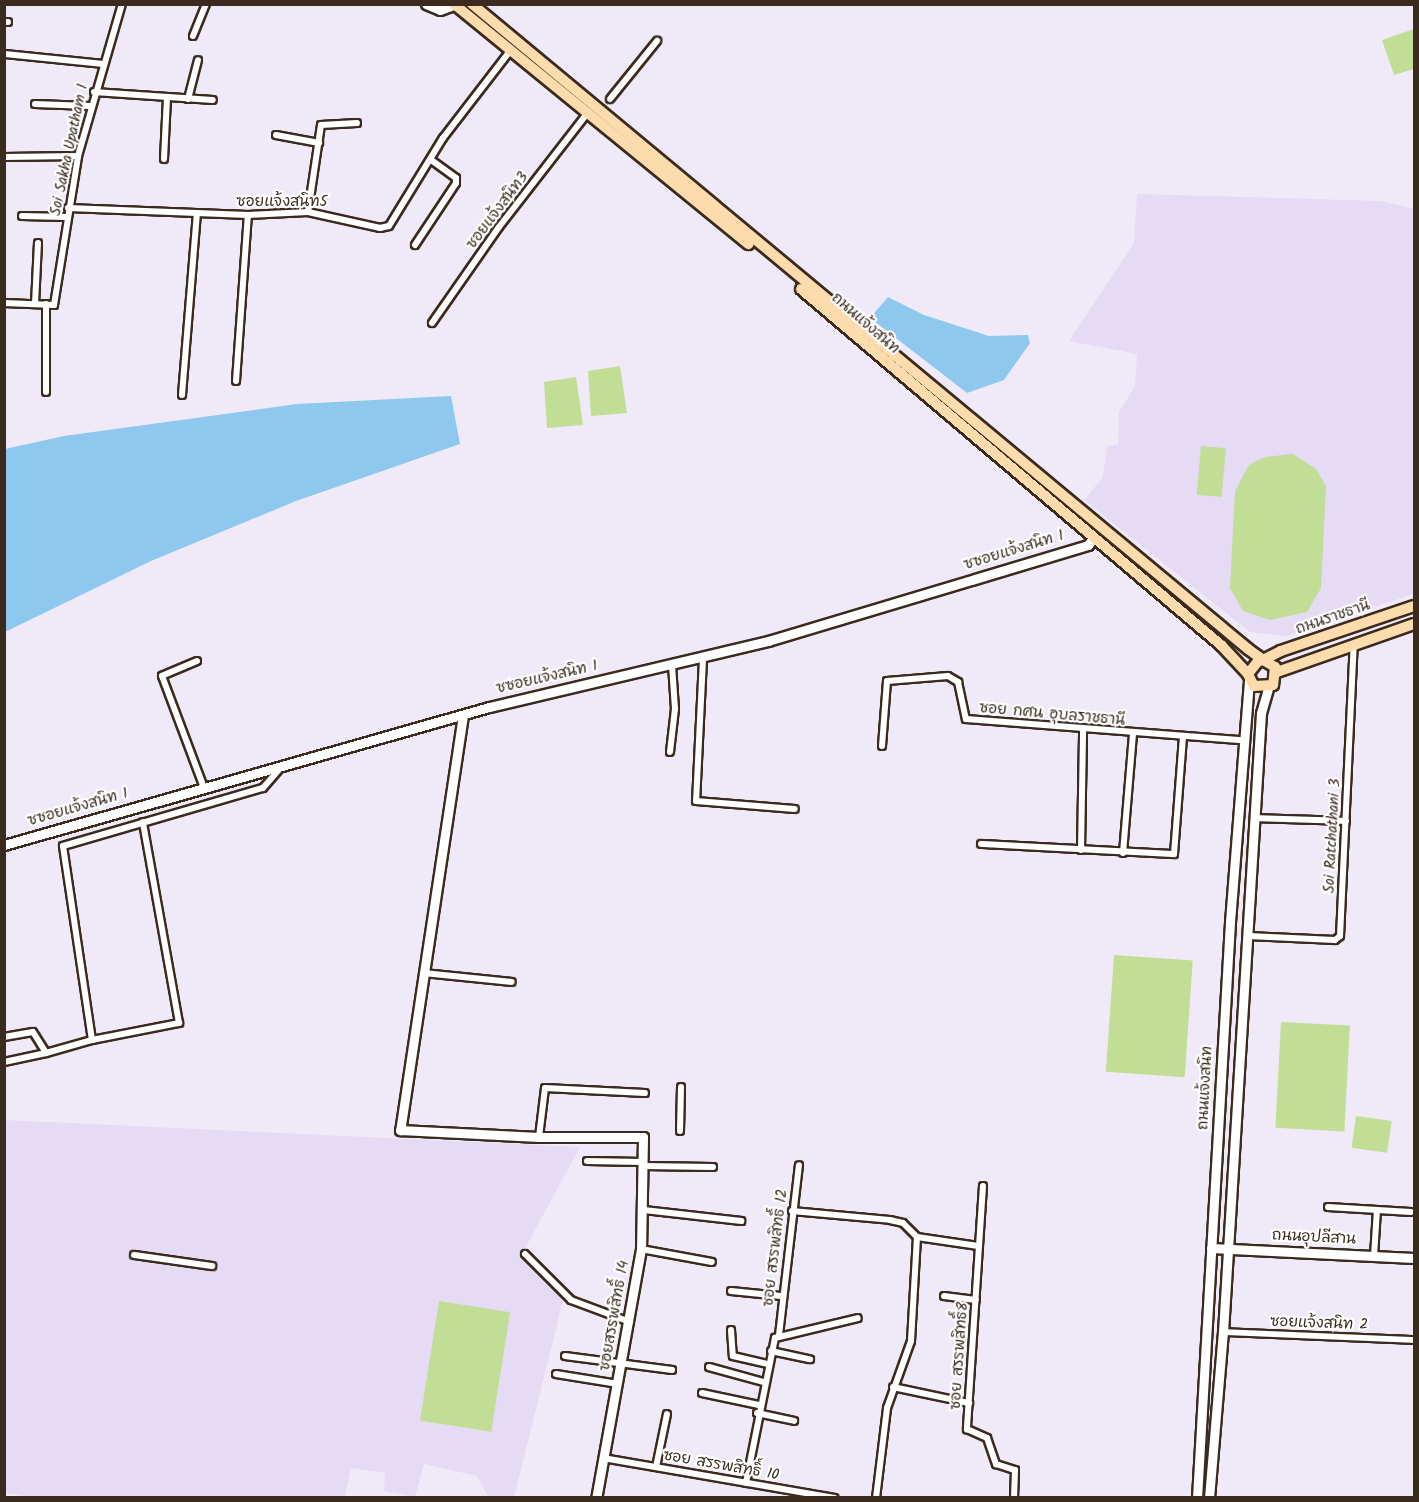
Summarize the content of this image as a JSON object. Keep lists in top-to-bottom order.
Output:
{
  "streets": {
    "main road": ["ถนนแจ้งสนิท", "ถนนราชธานี"],
    "street": [
      "Soi Sakha Upatham 1",
      "ซอยแจ้งสนิท5",
      "ซอยแจ้งสนิท3",
      "ซซอยแจ้งสนิท 1",
      "ซอย กศน อุบลราชธานี",
      "Soi Ratchathani 3",
      "ถนนอุปลีสาน",
      "ซอย สรรพสิทธิ์ 12",
      "ซอยสรรพสิทธิ์ 14",
      "ซอยแจ้งสนิท 2",
      "ซอย สรรพสิทธิ์8",
      "ซอย สรรพสิทธิ์ 10"
    ]
  },
  "crossings": [
    ["Soi Sakha Upatham 1", "ซอยแจ้งสนิท5"],
    ["ซอยแจ้งสนิท5", "ถนนแจ้งสนิท"],
    ["ซอยแจ้งสนิท3", "ถนนแจ้งสนิท"],
    ["ถนนแจ้งสนิท", "ซซอยแจ้งสนิท 1"],
    ["ถนนแจ้งสนิท", "ถนนราชธานี"],
    ["ถนนแจ้งสนิท", "ซอย กศน อุบลราชธานี"],
    ["ถนนแจ้งสนิท", "ถนนอุปลีสาน"],
    ["ถนนราชธานี", "Soi Ratchathani 3"],
    ["ซอย สรรพสิทธิ์ 12", "ซอย สรรพสิทธิ์ 10"],
    ["ซอยสรรพสิทธิ์ 14", "ซอย สรรพสิทธิ์ 10"]
  ]
}
